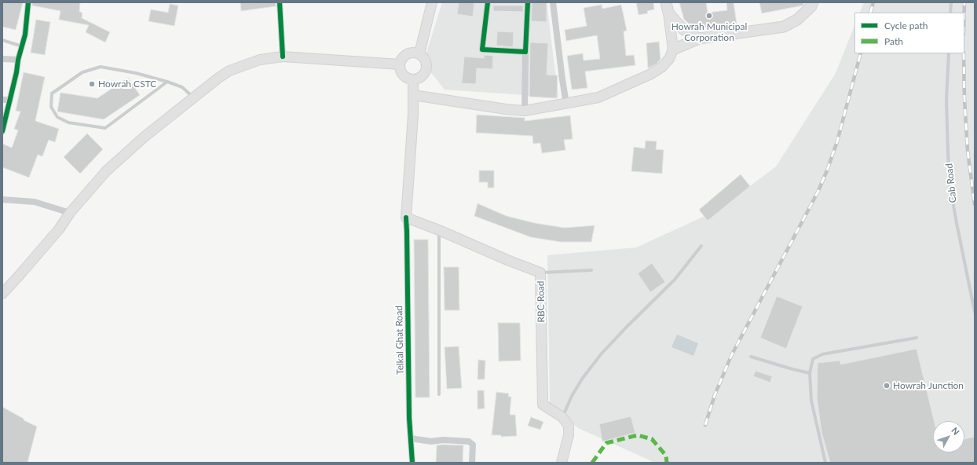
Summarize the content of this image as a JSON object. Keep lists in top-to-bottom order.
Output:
{
  "streets": {
    "main road": ["RBC Road"],
    "street": ["Telkal Ghat Road"],
    "lane": ["Cab Road"]
  },
  "crossings": [
    ["RBC Road", "Telkal Ghat Road"]
  ],
  "places": ["Howrah Municipal Corporation", "Howrah CSTC", "Howrah Junction"],
  "legend": ["Cycle path", "Path"],
  "north": "top right"
}
